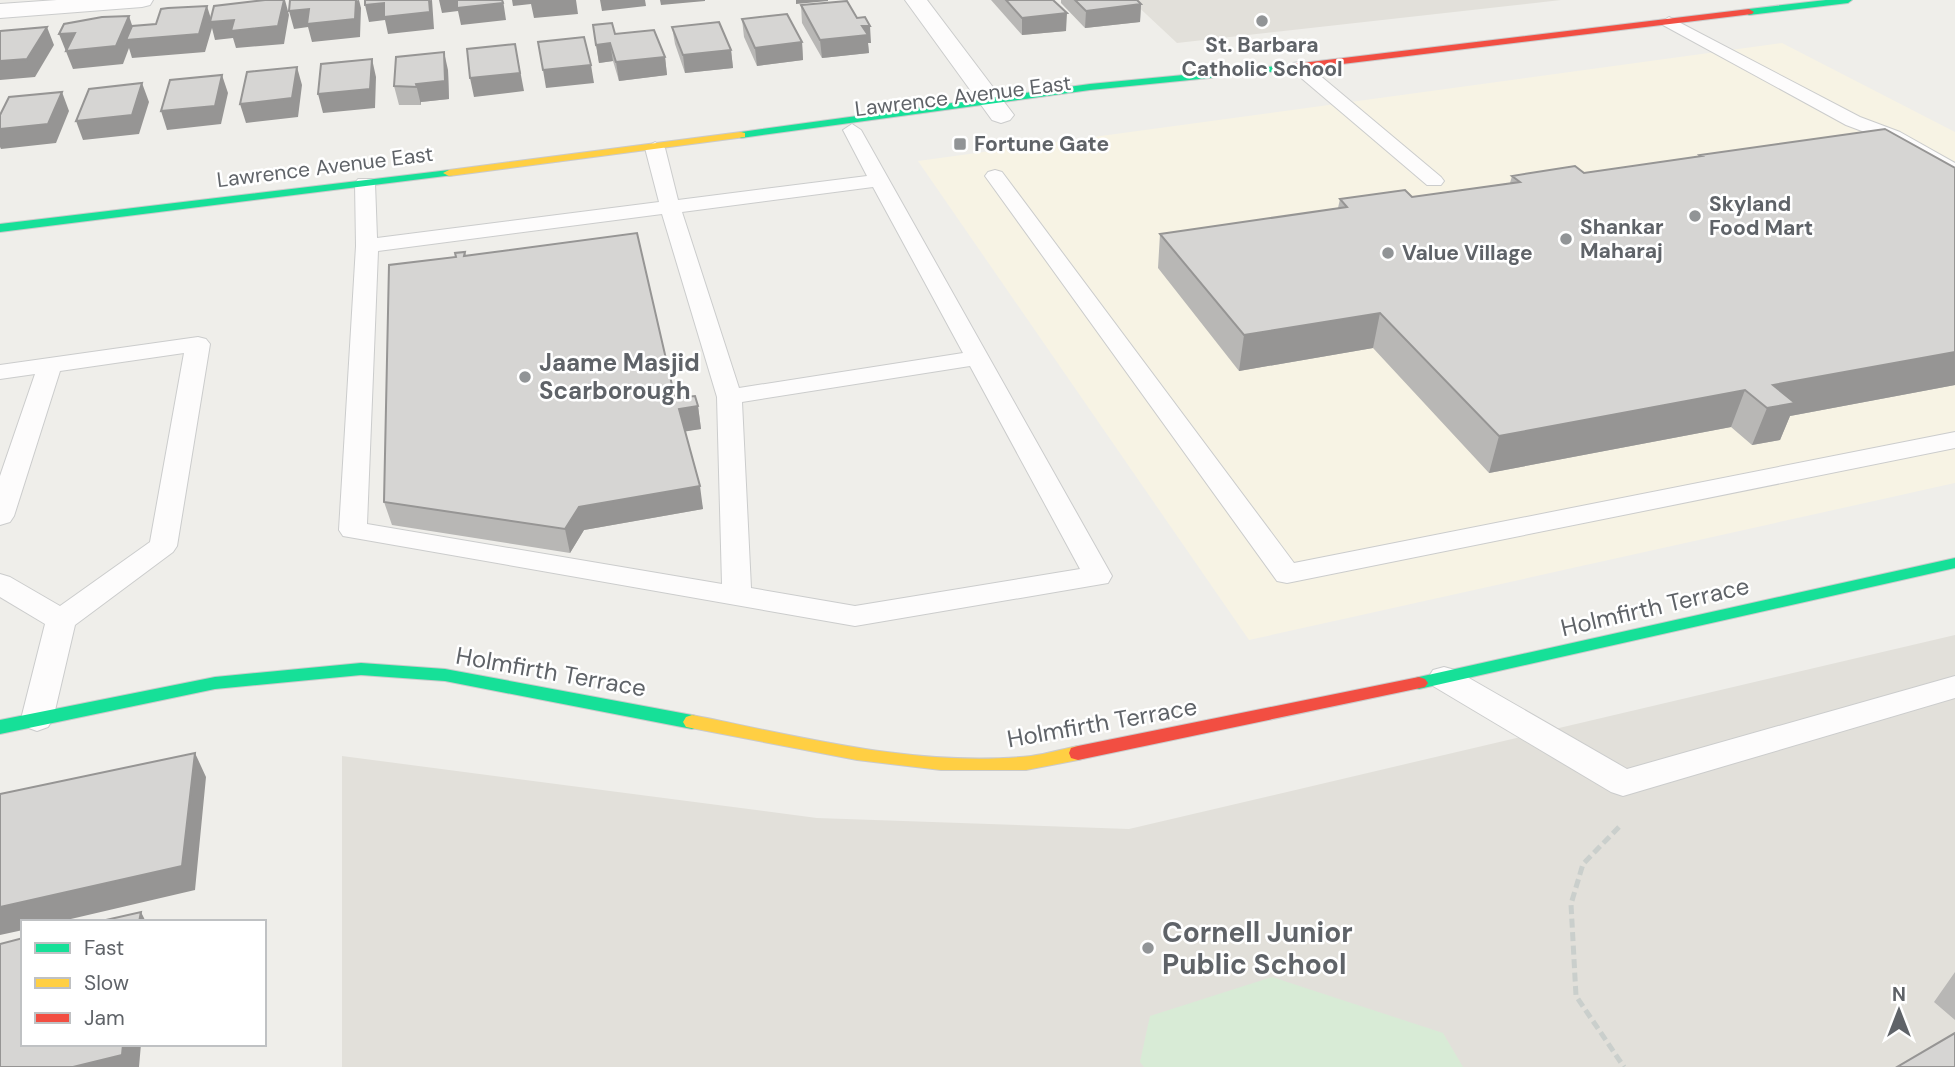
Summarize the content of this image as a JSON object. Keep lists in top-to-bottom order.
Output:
{
  "streets": {
    "main road": ["Lawrence Avenue East", "Holmfirth Terrace"]
  },
  "places": {
    "other": [
      "St. Barbara Catholic School",
      "Skyland Food Mart",
      "Shankar Maharaj",
      "Value Village",
      "Jaame Masjid Scarborough",
      "Cornell Junior Public School"
    ],
    "transit": ["Fortune Gate"]
  },
  "legend": ["Fast", "Slow", "Jam"],
  "north": "top"
}
